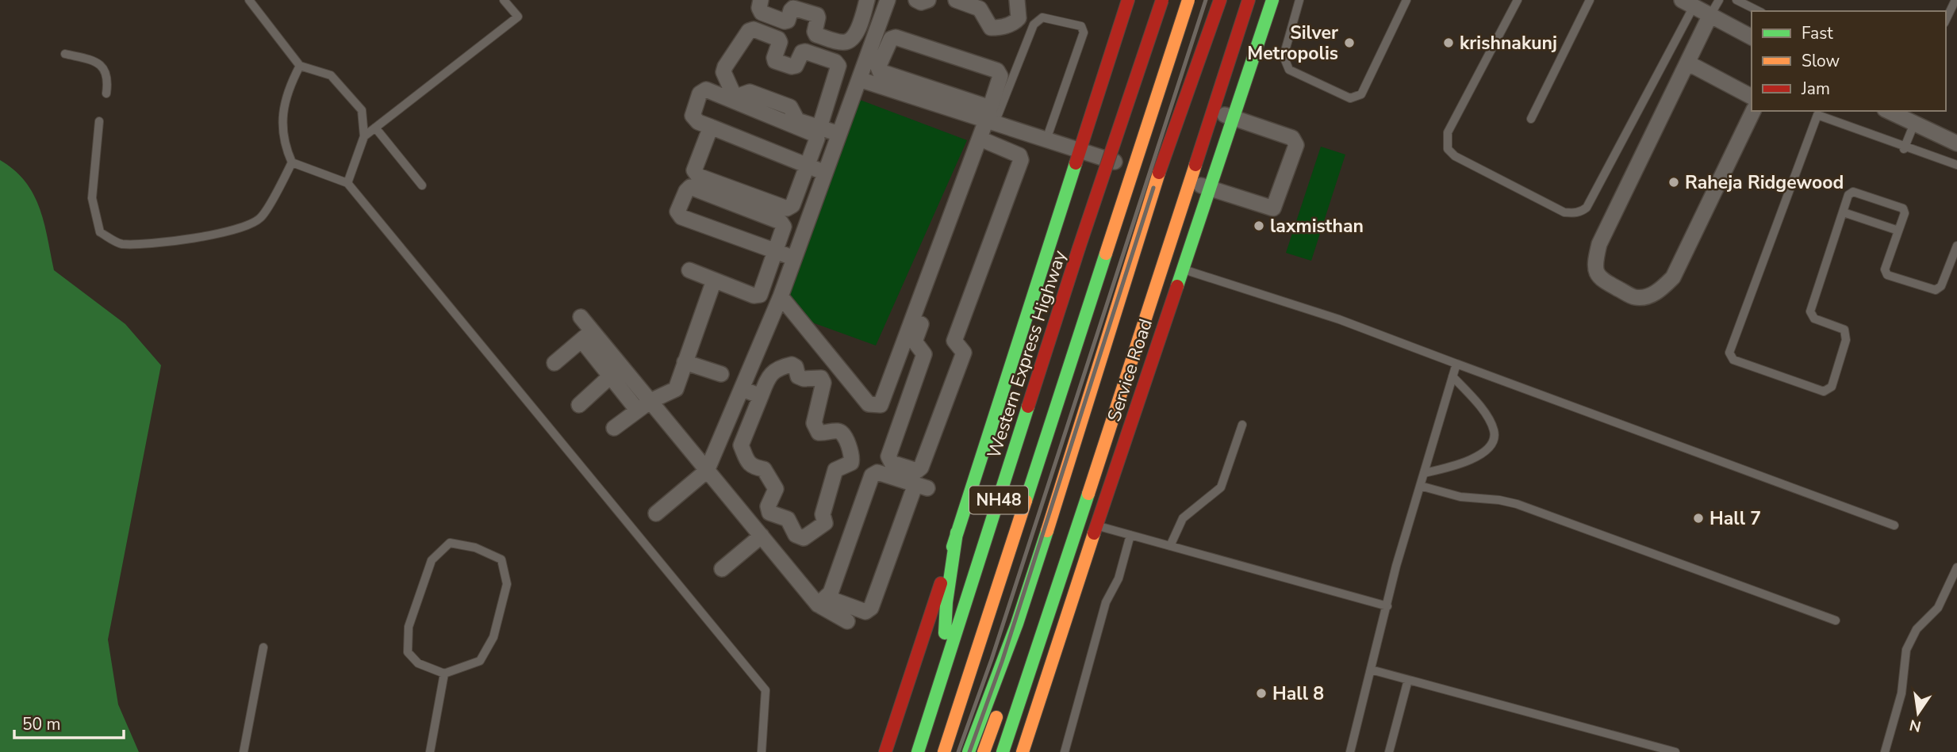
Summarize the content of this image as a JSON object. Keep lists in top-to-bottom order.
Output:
{
  "streets": {
    "main road": ["Western Express Highway", "Service Road", "NH48"]
  },
  "places": [
    "Silver Metropolis",
    "krishnakunj",
    "Raheja Ridgewood",
    "laxmisthan",
    "Hall 7",
    "Hall 8"
  ],
  "legend": ["Fast", "Slow", "Jam"],
  "scale_bar": "50 m",
  "north": "bottom"
}
